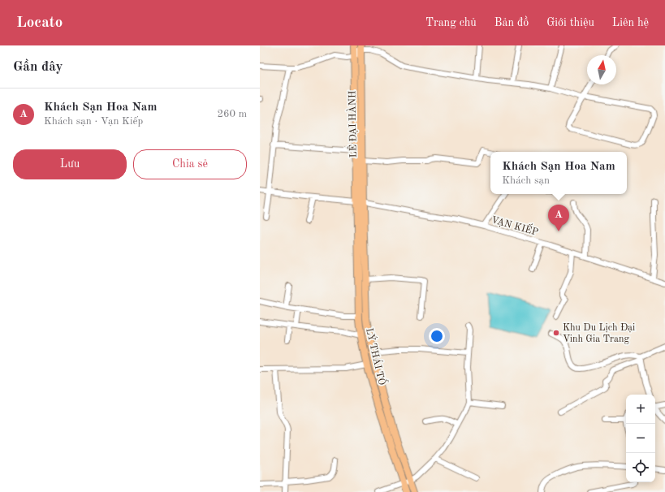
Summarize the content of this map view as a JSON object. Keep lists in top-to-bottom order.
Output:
{
  "streets": {
    "main road": ["LÊ ĐẠI HÀNH", "LÝ THÁI TỔ"],
    "street": ["VẠN KIẾP"]
  },
  "crossings": [
    ["LÊ ĐẠI HÀNH", "VẠN KIẾP"],
    ["LÊ ĐẠI HÀNH", "LÝ THÁI TỔ"],
    ["VẠN KIẾP", "LÝ THÁI TỔ"]
  ],
  "places": ["Khu Du Lịch Đại Vinh Gia Trang"],
  "north": "top",
  "page": {
    "header": "Locato",
    "nav": [
      "Trang chủ",
      "Bản đồ",
      "Giới thiệu",
      "Liên hệ"
    ],
    "heading": "Gần đây",
    "list": [
      {
        "mark": "A",
        "name": "Khách Sạn Hoa Nam",
        "note": "Khách sạn · Vạn Kiếp",
        "value": "260 m"
      }
    ],
    "buttons": ["Lưu", "Chia sẻ"],
    "popup": ["Khách Sạn Hoa Nam", "Khách sạn"],
    "pins": "A",
    "map_buttons": ["+", "−"]
  }
}
